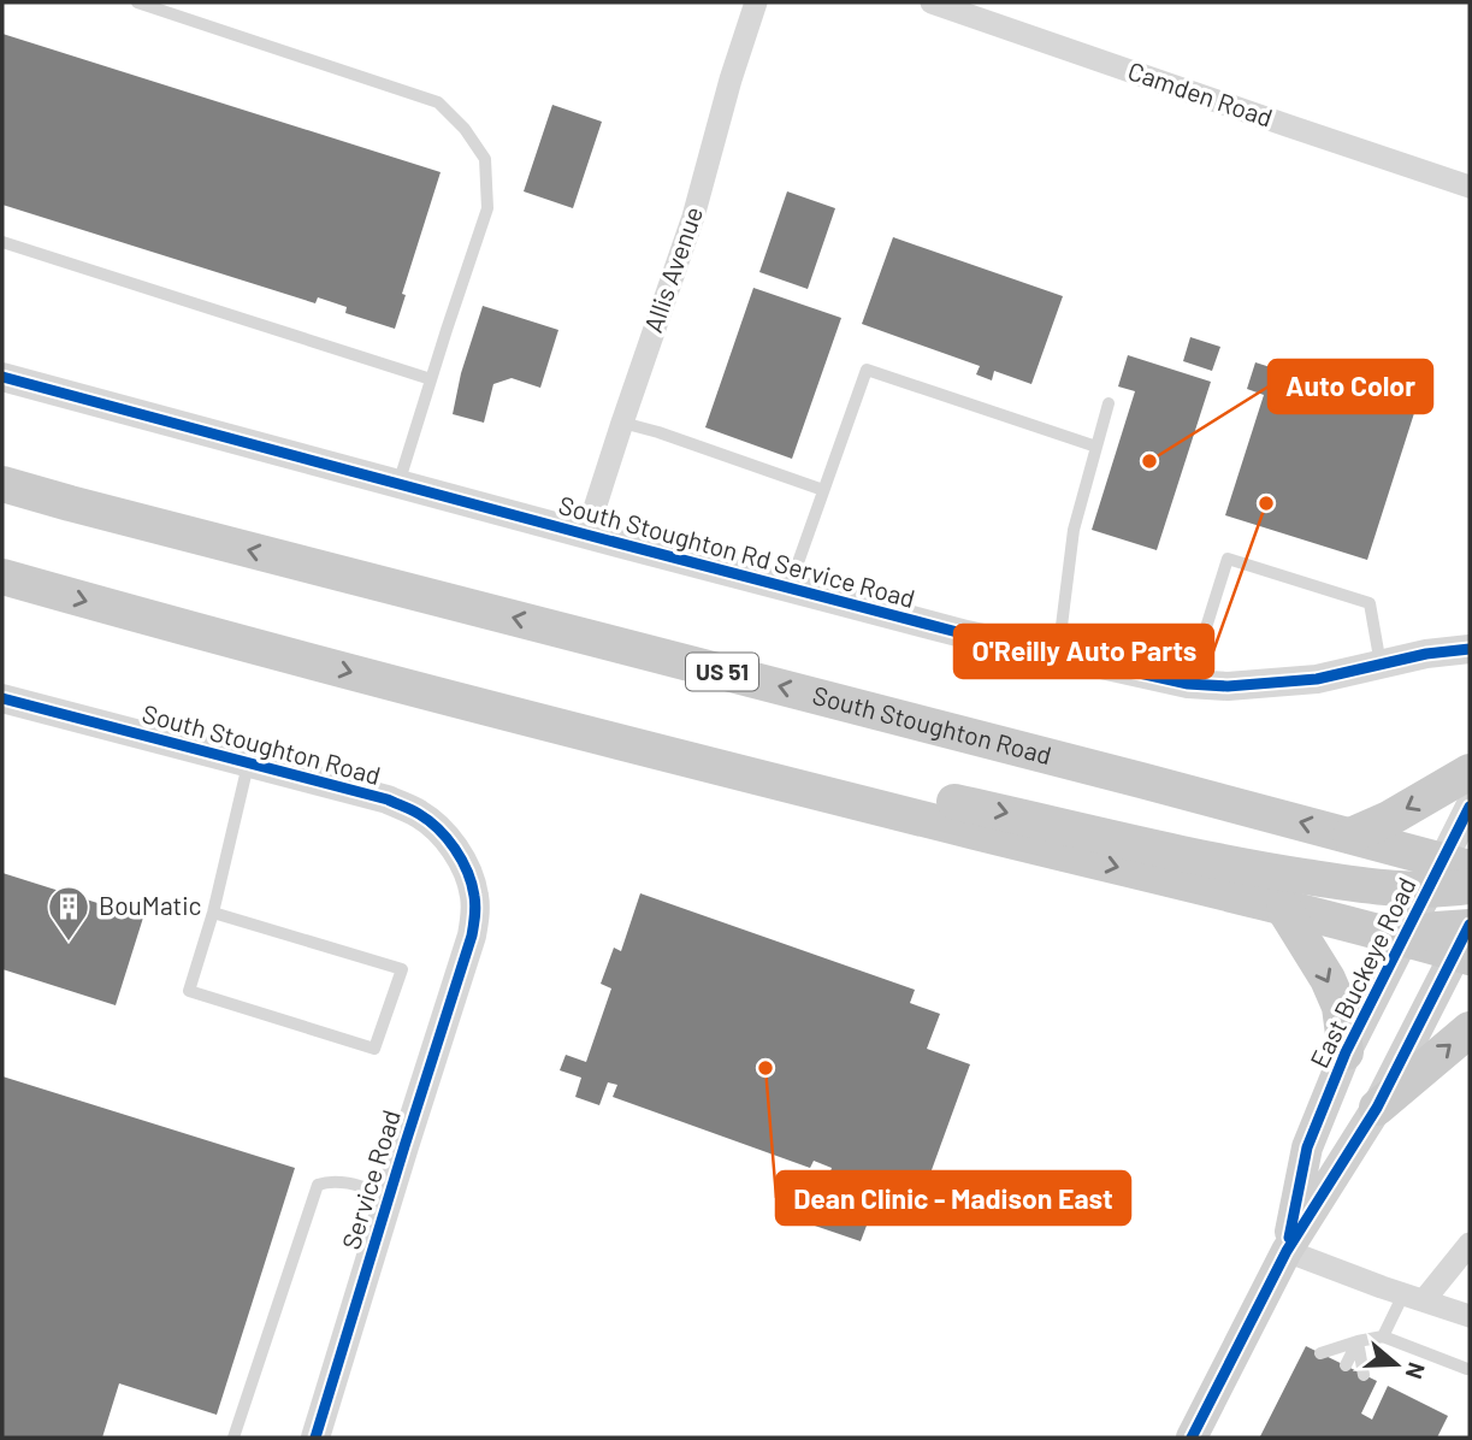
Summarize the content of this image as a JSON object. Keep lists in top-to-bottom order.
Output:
{
  "streets": {
    "main road": ["US 51", "South Stoughton Road", "East Buckeye Road"],
    "street": [
      "Camden Road",
      "Allis Avenue",
      "South Stoughton Rd Service Road",
      "Service Road"
    ]
  },
  "crossings": [
    ["Allis Avenue", "South Stoughton Rd Service Road"],
    ["South Stoughton Road", "East Buckeye Road"],
    ["South Stoughton Road", "Service Road"]
  ],
  "places": {
    "other": ["Auto Color", "O'Reilly Auto Parts", "Dean Clinic - Madison East"],
    "building": ["BouMatic"]
  },
  "north": "right"
}
